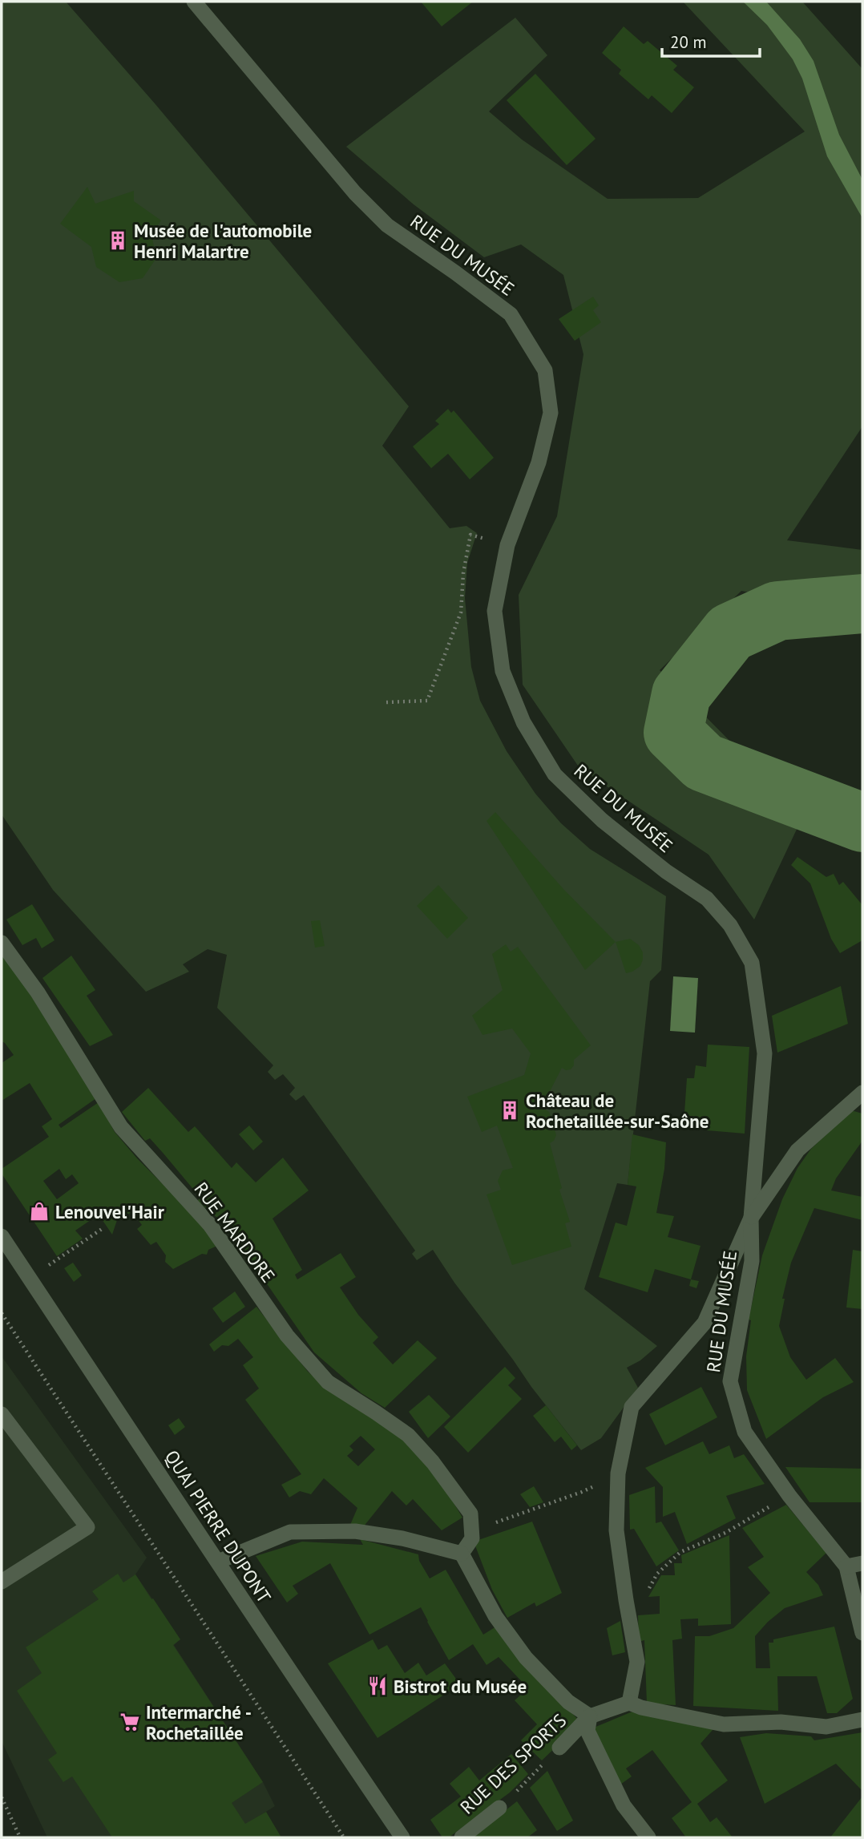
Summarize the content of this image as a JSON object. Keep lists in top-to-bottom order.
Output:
{
  "streets": {
    "street": [
      "RUE DU MUSÉE",
      "RUE MARDORE",
      "QUAI PIERRE DUPONT",
      "RUE DES SPORTS"
    ]
  },
  "places": {
    "building": ["Musée de l'automobile Henri Malartre", "Château de Rochetaillée-sur-Saône"],
    "shop": ["Lenouvel'Hair"],
    "restaurant": ["Bistrot du Musée"],
    "supermarket": ["Intermarché - Rochetaillée"]
  },
  "scale_bar": "20 m"
}
